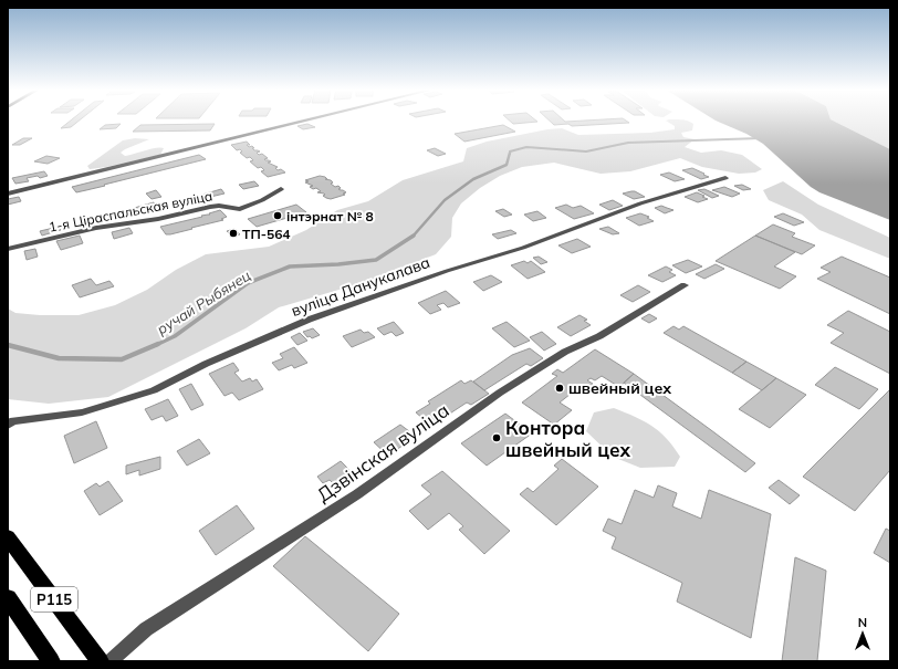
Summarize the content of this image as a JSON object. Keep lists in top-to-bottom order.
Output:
{
  "streets": {
    "main road": ["Р115"],
    "street": ["1-я Ціраспальская вуліца", "вуліца Данукалава", "Дзвінская вуліца"]
  },
  "water": ["ручай Рыбянец"],
  "places": [
    "інтэрнат № 8",
    "ТП-564",
    "швейный цех",
    "Контора швейный цех"
  ],
  "north": "top"
}
